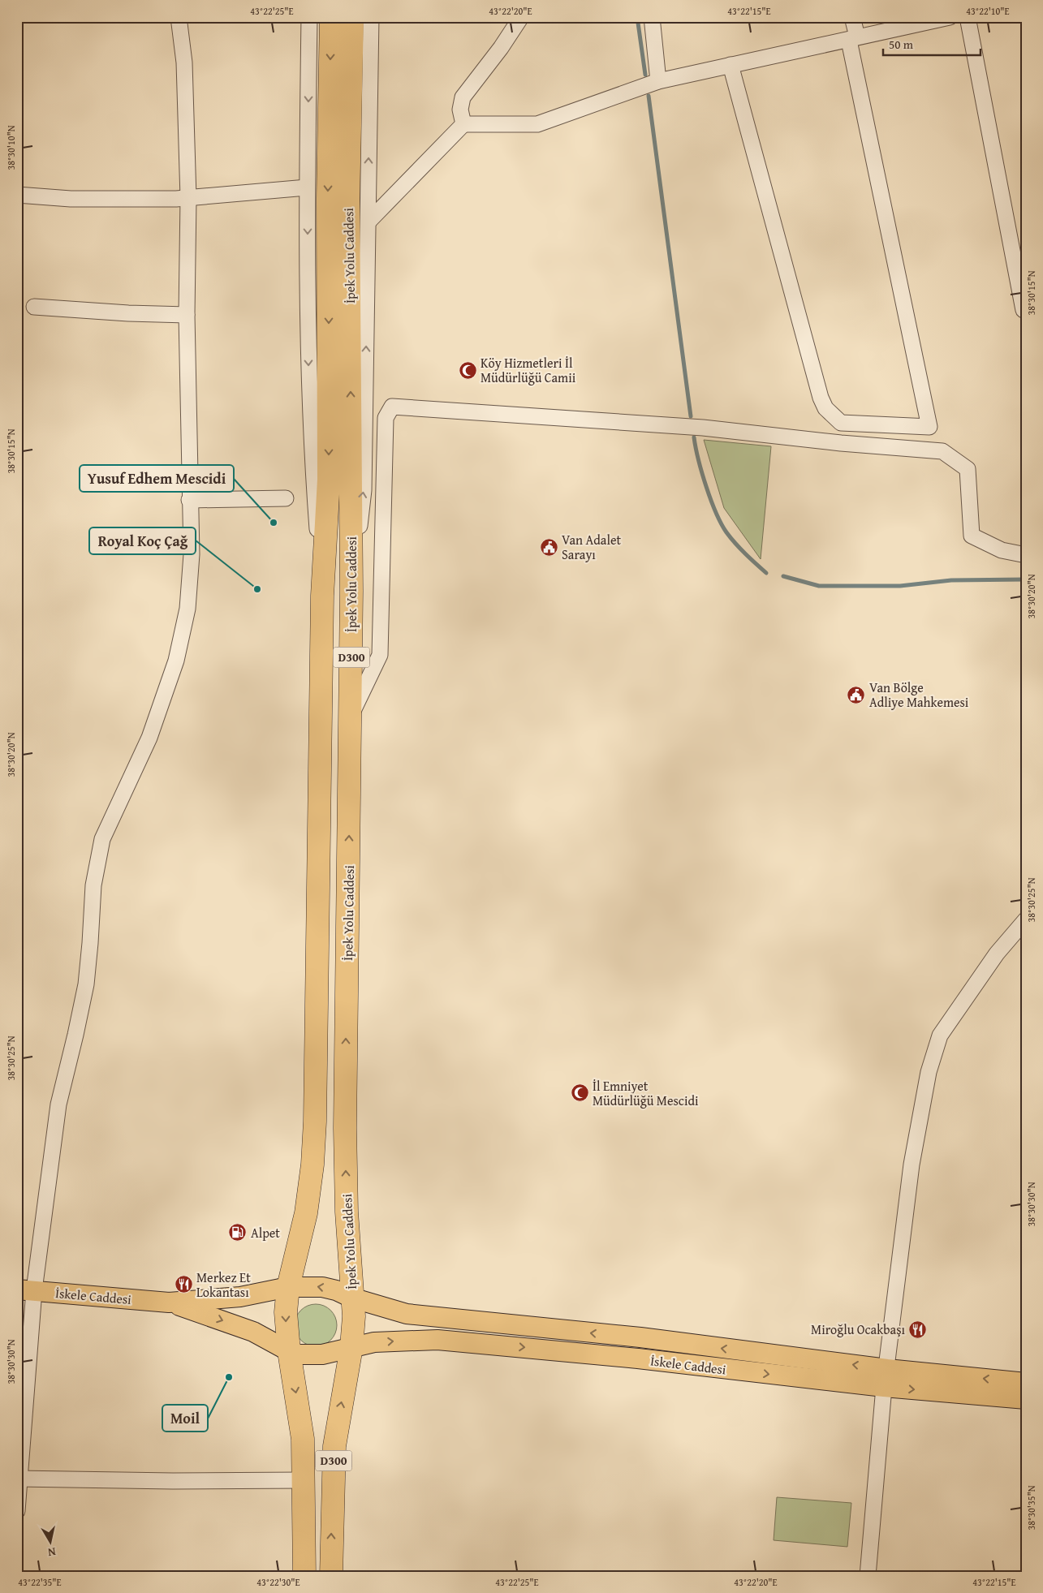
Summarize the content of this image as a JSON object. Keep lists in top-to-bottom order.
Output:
{
  "streets": {
    "highway": ["İpek Yolu Caddesi", "D300"],
    "main road": ["İskele Caddesi"]
  },
  "crossings": [
    ["İpek Yolu Caddesi", "D300"],
    ["İpek Yolu Caddesi", "İskele Caddesi"],
    ["D300", "İskele Caddesi"]
  ],
  "places": {
    "mosque": ["Köy Hizmetleri İl Müdürlüğü Camii", "İl Emniyet Müdürlüğü Mescidi"],
    "other": ["Yusuf Edhem Mescidi", "Royal Koç Çağ", "Moil"],
    "public building": ["Van Adalet Sarayı", "Van Bölge Adliye Mahkemesi"],
    "fuel station": ["Alpet"],
    "restaurant": ["Merkez Et Lokantası", "Miroğlu Ocakbaşı"]
  },
  "scale_bar": "50 m",
  "north": "bottom",
  "coordinates": [
    "43°22'25\"E",
    "43°22'20\"E",
    "43°22'15\"E",
    "43°22'10\"E",
    "38°30'10\"N",
    "38°30'15\"N",
    "38°30'20\"N",
    "38°30'25\"N",
    "38°30'30\"N",
    "38°30'35\"N",
    "43°22'35\"E",
    "43°22'30\"E"
  ]
}
